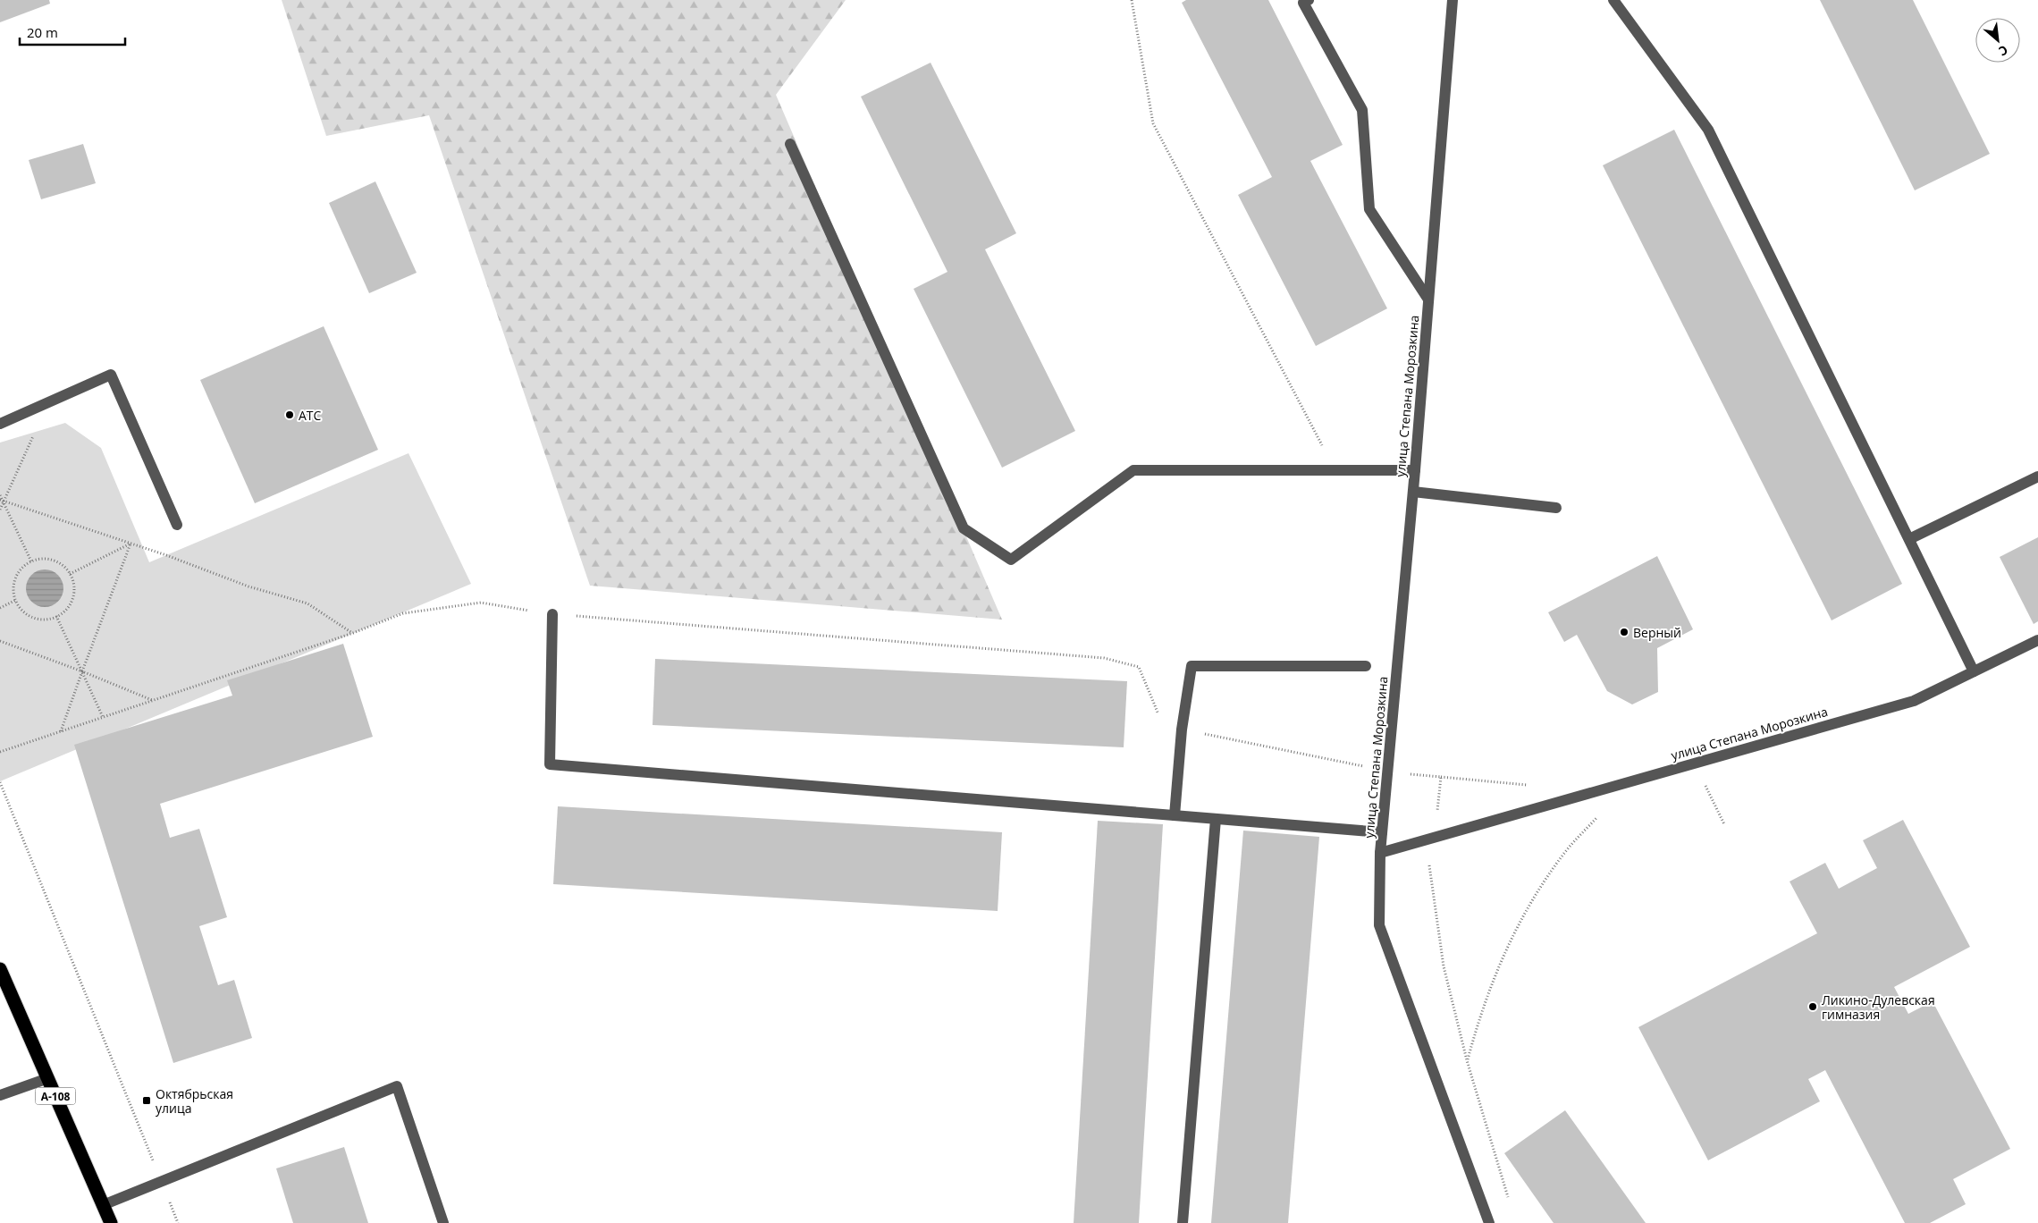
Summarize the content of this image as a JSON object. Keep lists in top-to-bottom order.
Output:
{
  "streets": {
    "highway": ["А-108"],
    "street": ["улица Степана Морозкина"]
  },
  "places": {
    "other": ["АТС", "Верный", "Ликино-Дулевская гимназия"],
    "transit": ["Октябрьская улица"]
  },
  "scale_bar": "20 m",
  "north": "bottom right"
}
